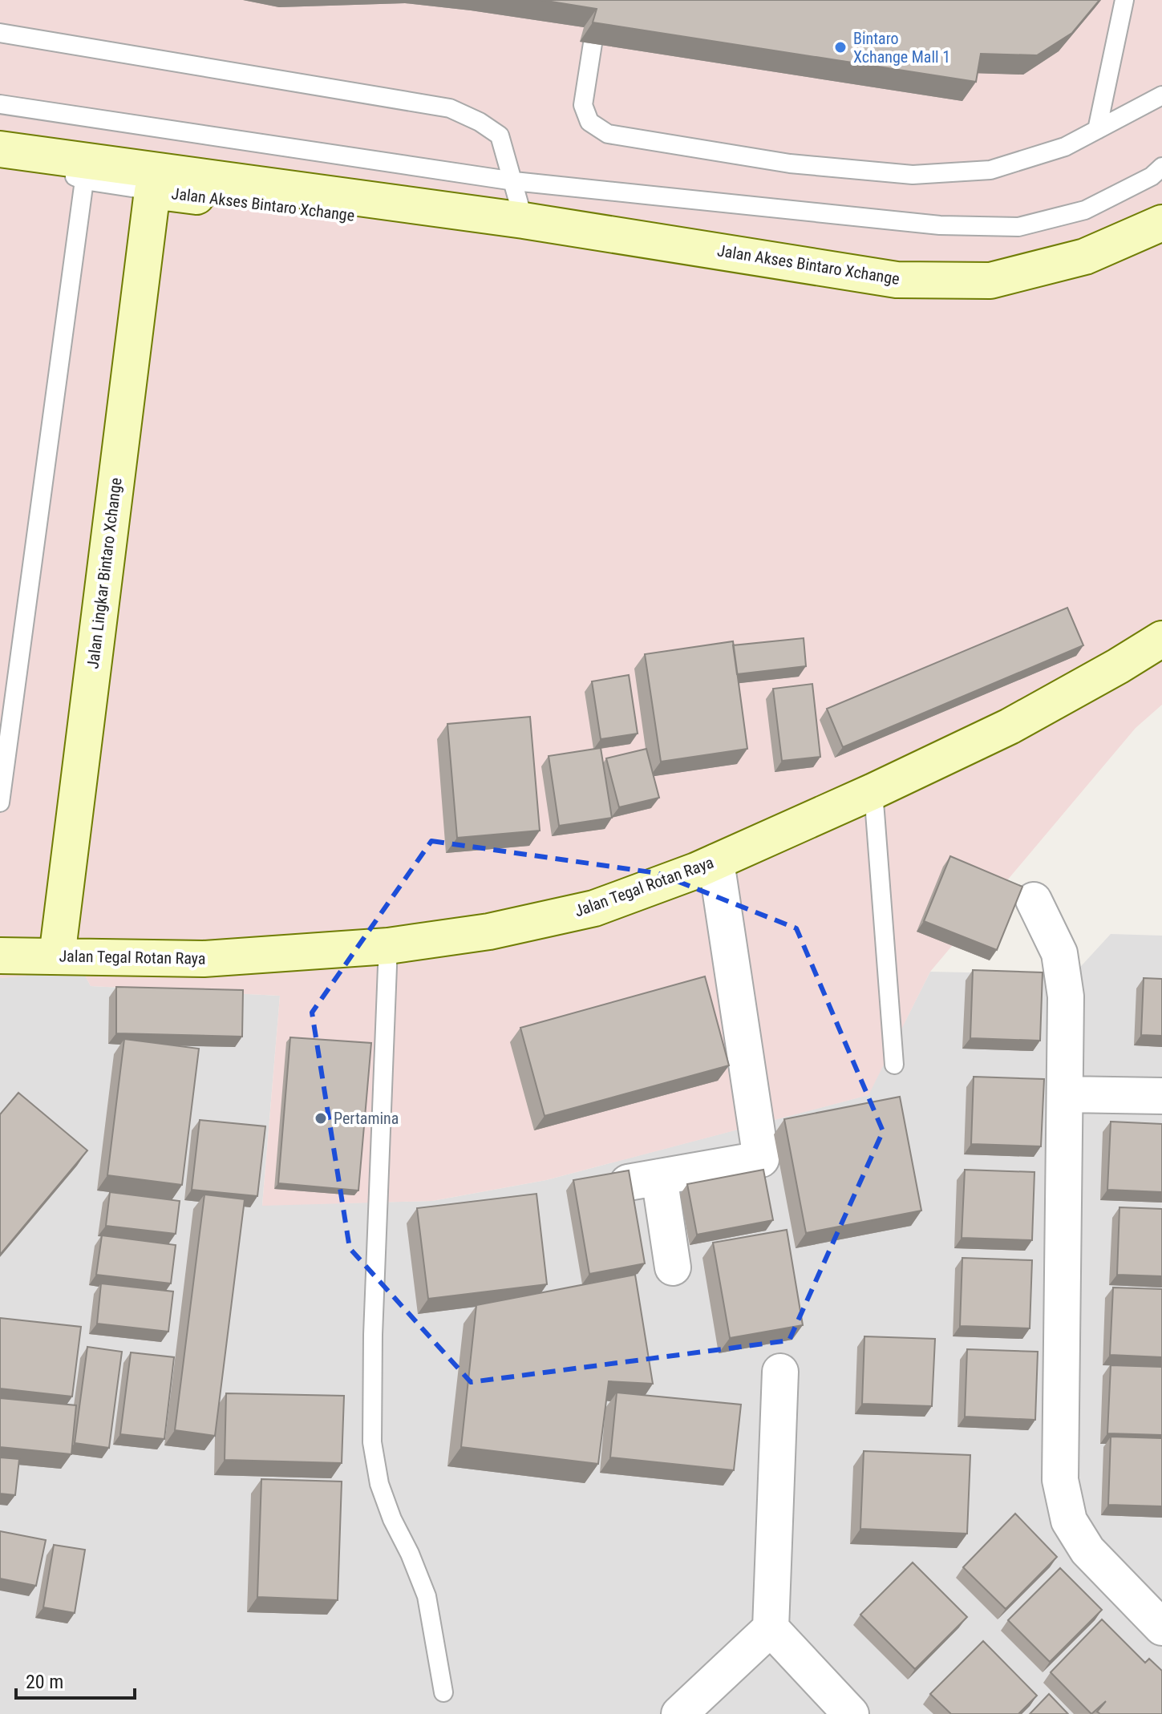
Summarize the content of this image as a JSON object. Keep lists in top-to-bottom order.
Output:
{
  "streets": {
    "main road": ["Jalan Akses Bintaro Xchange", "Jalan Lingkar Bintaro Xchange", "Jalan Tegal Rotan Raya"]
  },
  "crossings": [
    ["Jalan Akses Bintaro Xchange", "Jalan Lingkar Bintaro Xchange"],
    ["Jalan Lingkar Bintaro Xchange", "Jalan Tegal Rotan Raya"]
  ],
  "places": ["Bintaro Xchange Mall 1", "Pertamina"],
  "scale_bar": "20 m"
}
